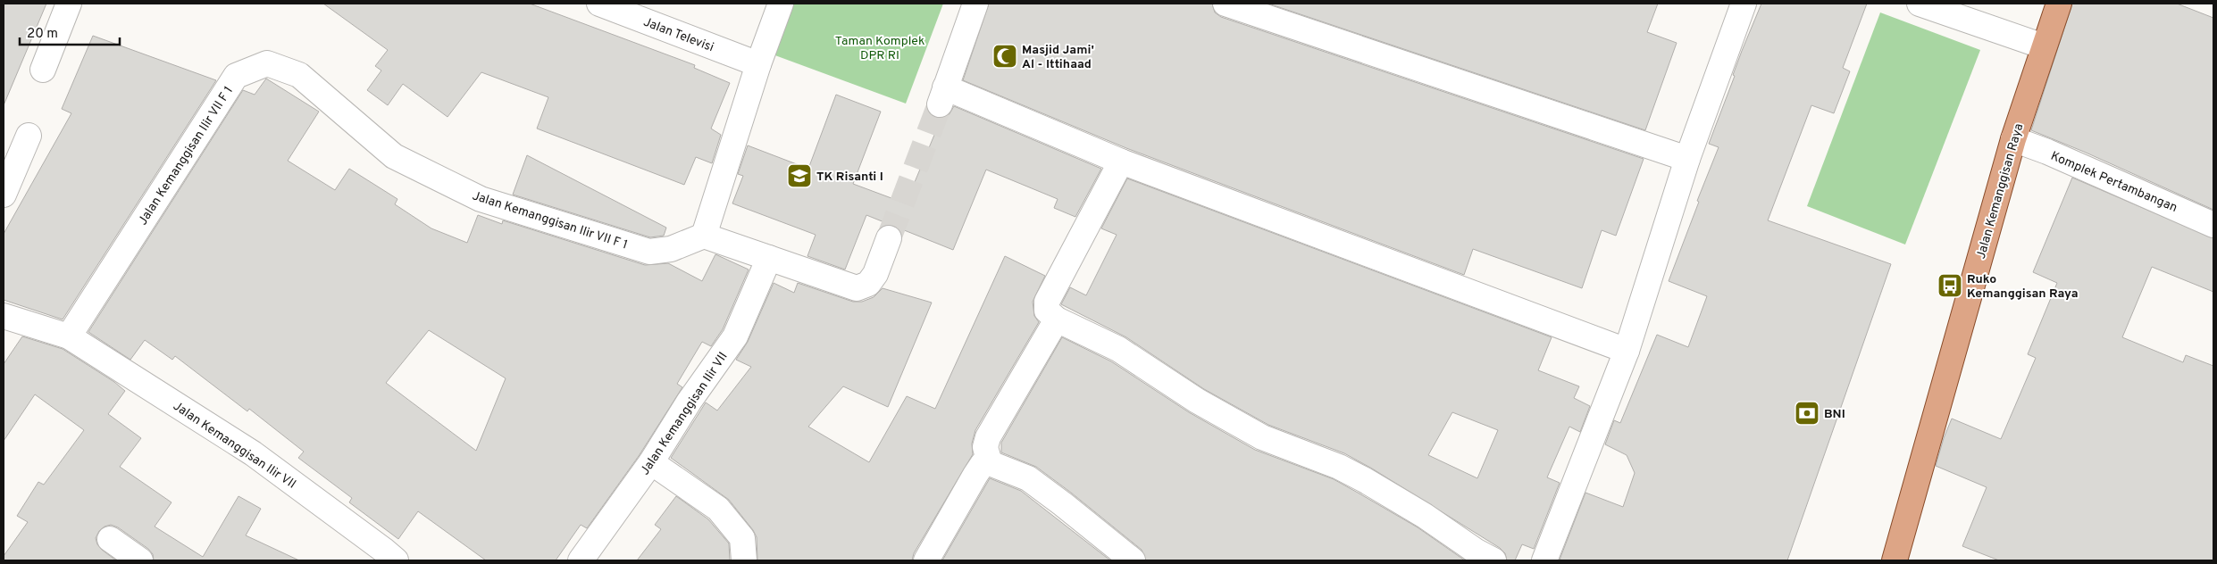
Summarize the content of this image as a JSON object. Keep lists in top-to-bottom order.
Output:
{
  "streets": {
    "main road": ["Jalan Kemanggisan Raya"],
    "street": [
      "Jalan Televisi",
      "Jalan Kemanggisan Ilir VII F 1",
      "Komplek Pertambangan",
      "Jalan Kemanggisan Ilir VII"
    ]
  },
  "crossings": [
    ["Jalan Kemanggisan Ilir VII F 1", "Jalan Kemanggisan Ilir VII"],
    ["Komplek Pertambangan", "Jalan Kemanggisan Raya"]
  ],
  "parks": ["Taman Komplek DPR RI"],
  "places": {
    "mosque": ["Masjid Jami' Al - Ittihaad"],
    "school or university": ["TK Risanti I"],
    "bus stop": ["Ruko Kemanggisan Raya"],
    "bank": ["BNI"]
  },
  "scale_bar": "20 m"
}
